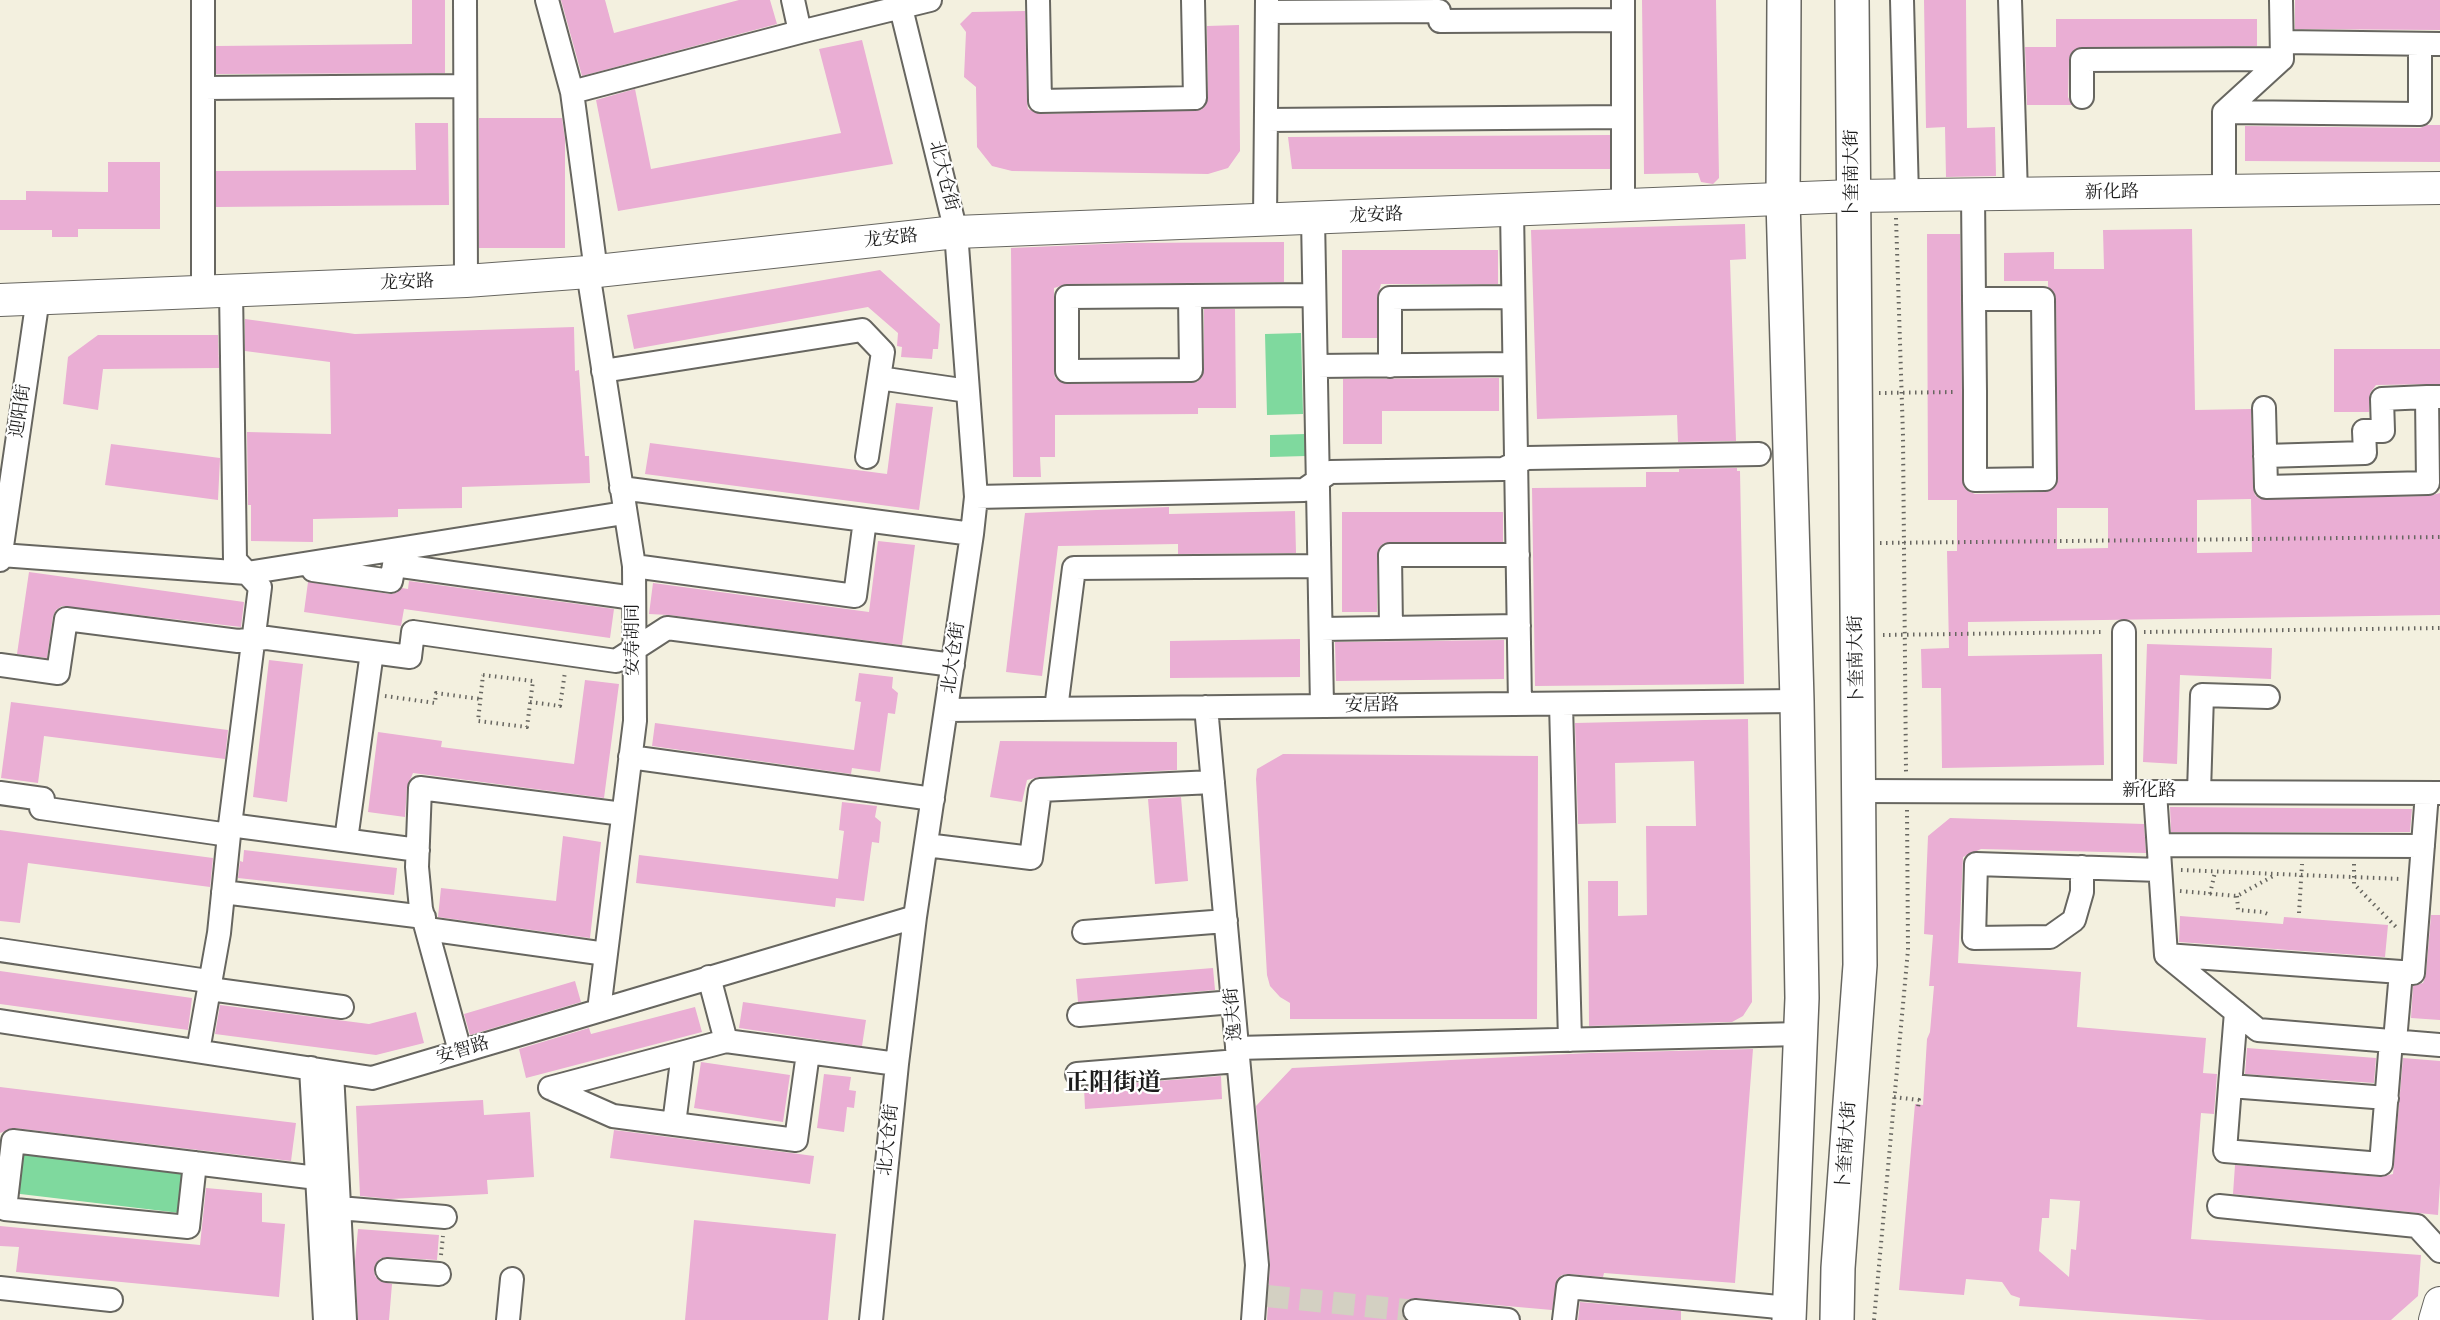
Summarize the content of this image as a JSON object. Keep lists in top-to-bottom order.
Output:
{
  "streets": {
    "main road": ["卜奎南大街"],
    "street": [
      "北大仓街",
      "新化路",
      "龙安路",
      "迎阳街",
      "安寿胡同",
      "安居路",
      "逸夫街",
      "安智路"
    ]
  },
  "crossings": [
    ["卜奎南大街", "新化路"],
    ["北大仓街", "龙安路"],
    ["北大仓街", "安居路"],
    ["北大仓街", "安智路"],
    ["新化路", "龙安路"],
    ["龙安路", "迎阳街"],
    ["龙安路", "安寿胡同"],
    ["安寿胡同", "安智路"],
    ["安居路", "逸夫街"]
  ],
  "districts": ["正阳街道"]
}
